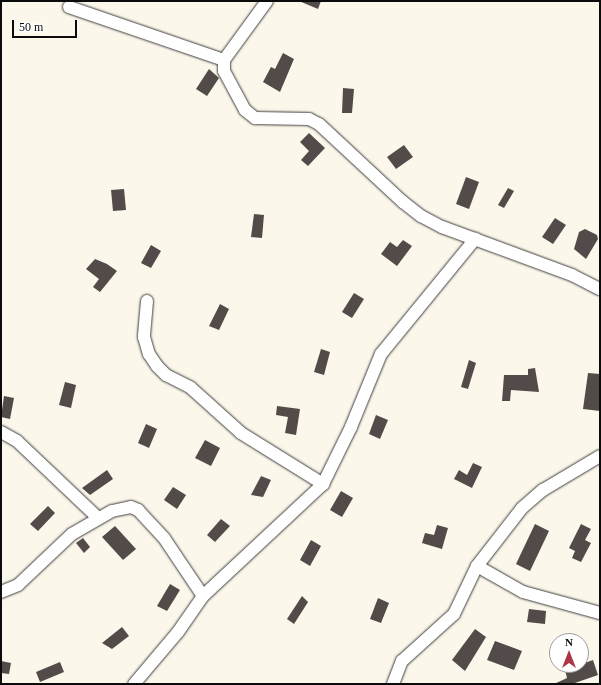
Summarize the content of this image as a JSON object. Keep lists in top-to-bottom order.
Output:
{
  "scale_bar": "50 m",
  "north": "top"
}
